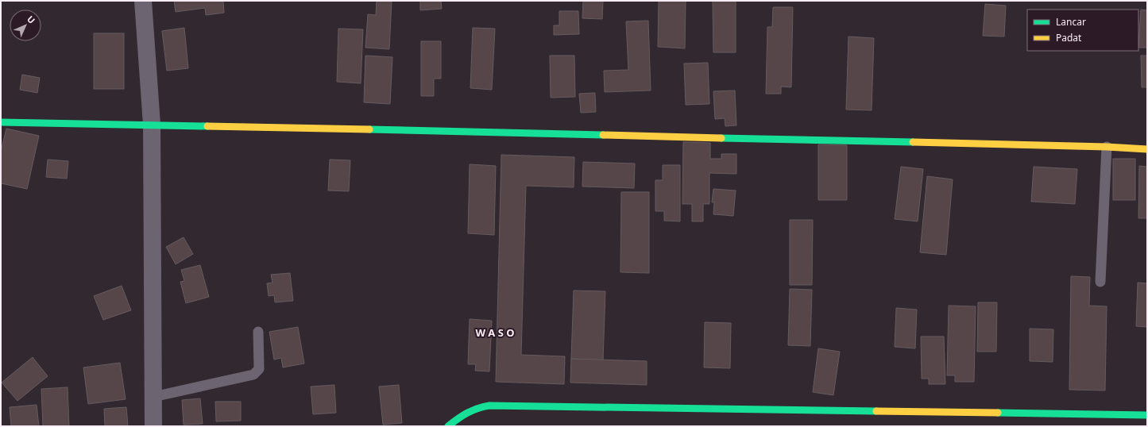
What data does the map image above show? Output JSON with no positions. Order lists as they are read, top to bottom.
{
  "districts": ["W A S O"],
  "legend": ["Lancar", "Padat"],
  "north": "top right"
}
